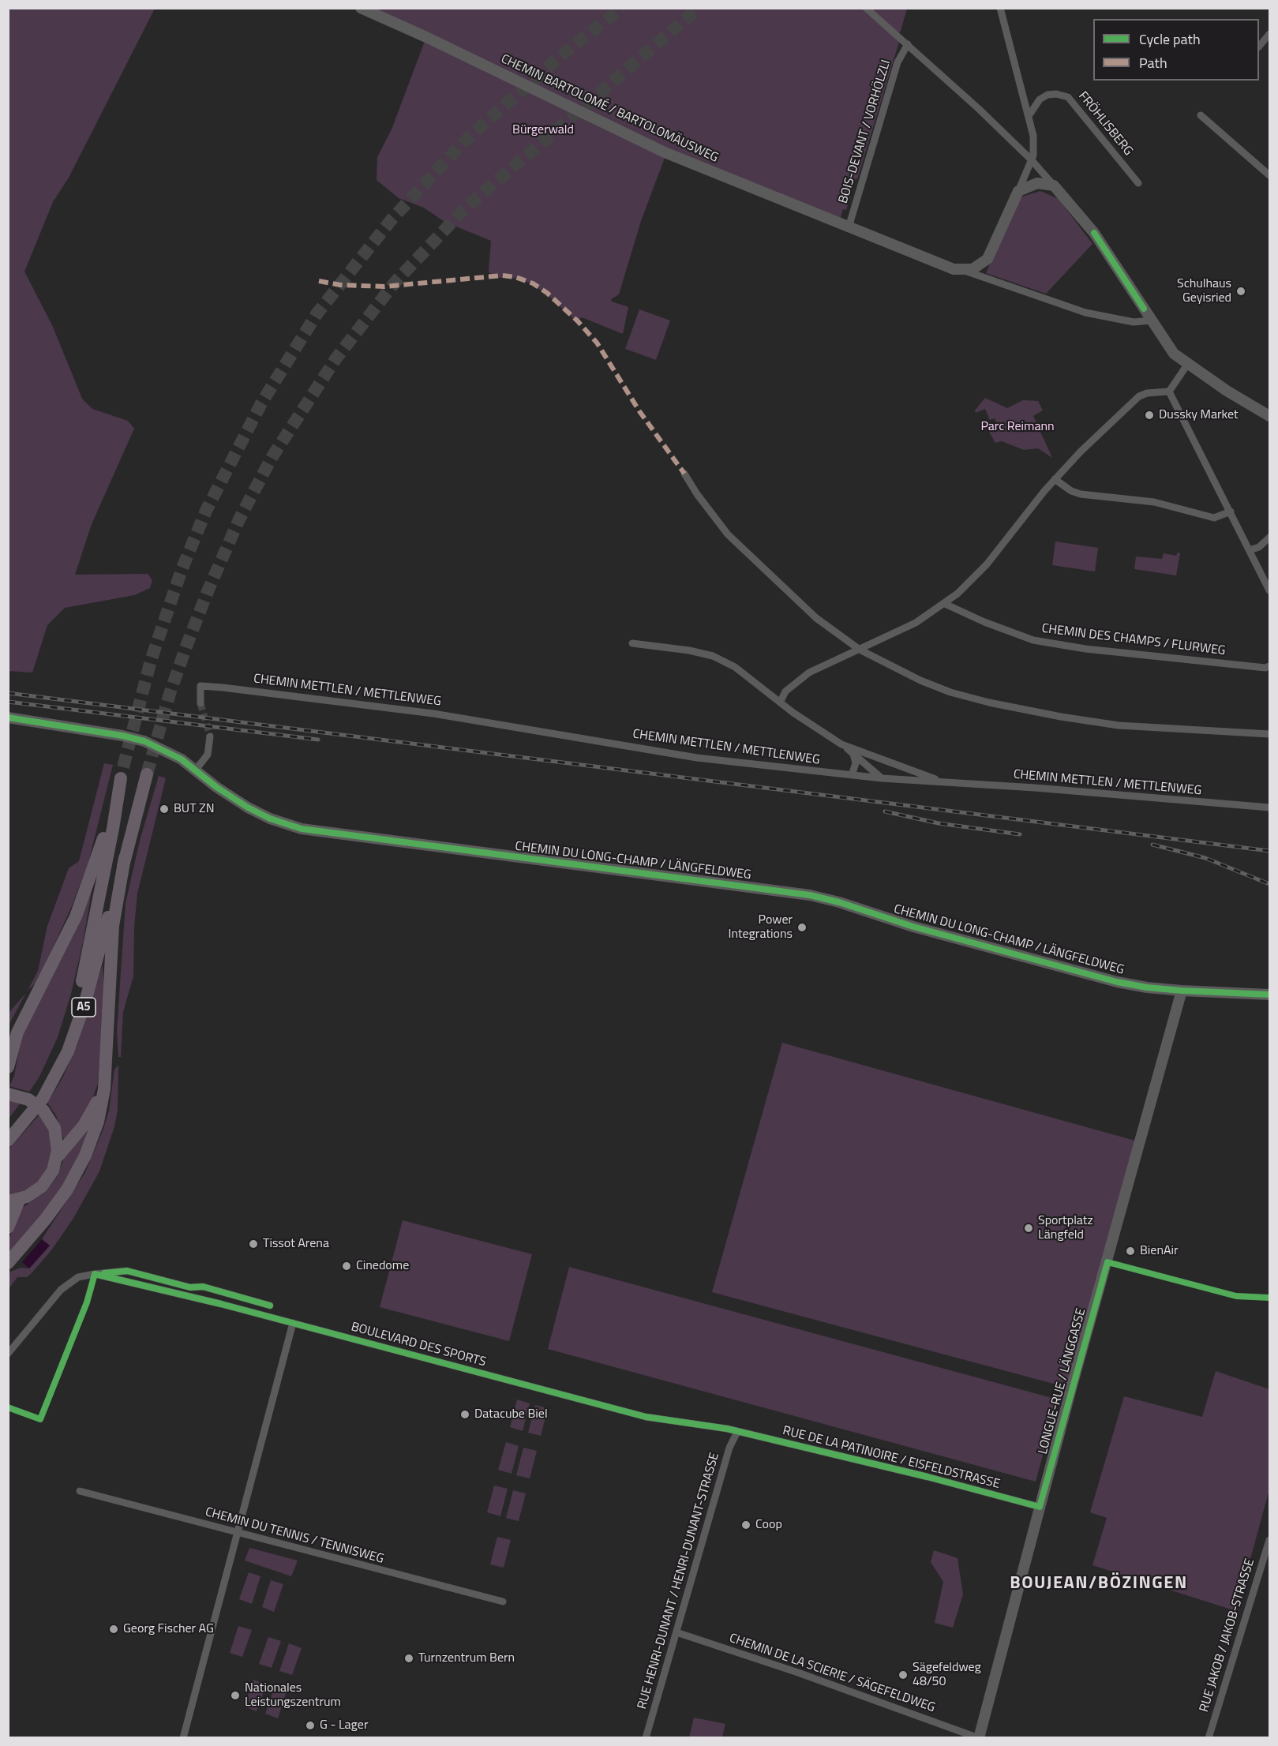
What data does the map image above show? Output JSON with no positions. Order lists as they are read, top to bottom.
{
  "streets": {
    "highway": ["A5"],
    "street": [
      "CHEMIN BARTOLOMÉ / BARTOLOMÄUSWEG",
      "FRÖHLISBERG",
      "BOIS-DEVANT / VORHÖLZLI",
      "CHEMIN DES CHAMPS / FLURWEG",
      "CHEMIN METTLEN / METTLENWEG",
      "CHEMIN DU LONG-CHAMP / LÄNGFELDWEG",
      "BOULEVARD DES SPORTS",
      "LONGUE-RUE / LÄNGGASSE",
      "RUE DE LA PATINOIRE / EISFELDSTRASSE",
      "CHEMIN DU TENNIS / TENNISWEG",
      "RUE HENRI-DUNANT / HENRI-DUNANT-STRASSE",
      "RUE JAKOB / JAKOB-STRASSE",
      "CHEMIN DE LA SCIERIE / SÄGEFELDWEG"
    ]
  },
  "crossings": [
    ["CHEMIN BARTOLOMÉ / BARTOLOMÄUSWEG", "BOIS-DEVANT / VORHÖLZLI"],
    ["CHEMIN DU LONG-CHAMP / LÄNGFELDWEG", "LONGUE-RUE / LÄNGGASSE"],
    ["BOULEVARD DES SPORTS", "RUE DE LA PATINOIRE / EISFELDSTRASSE"],
    ["BOULEVARD DES SPORTS", "RUE HENRI-DUNANT / HENRI-DUNANT-STRASSE"],
    ["LONGUE-RUE / LÄNGGASSE", "RUE DE LA PATINOIRE / EISFELDSTRASSE"],
    ["LONGUE-RUE / LÄNGGASSE", "CHEMIN DE LA SCIERIE / SÄGEFELDWEG"],
    ["RUE DE LA PATINOIRE / EISFELDSTRASSE", "RUE HENRI-DUNANT / HENRI-DUNANT-STRASSE"],
    ["RUE HENRI-DUNANT / HENRI-DUNANT-STRASSE", "CHEMIN DE LA SCIERIE / SÄGEFELDWEG"]
  ],
  "districts": ["BOUJEAN/BÖZINGEN"],
  "parks": ["Bürgerwald", "Parc Reimann"],
  "places": [
    "Schulhaus Geyisried",
    "Dussky Market",
    "BUT ZN",
    "Power Integrations",
    "Sportplatz Längfeld",
    "Tissot Arena",
    "BienAir",
    "Cinedome",
    "Datacube Biel",
    "Coop",
    "Georg Fischer AG",
    "Turnzentrum Bern",
    "Sägefeldweg 48/50",
    "Nationales Leistungszentrum",
    "G - Lager"
  ],
  "legend": ["Cycle path", "Path"]
}
